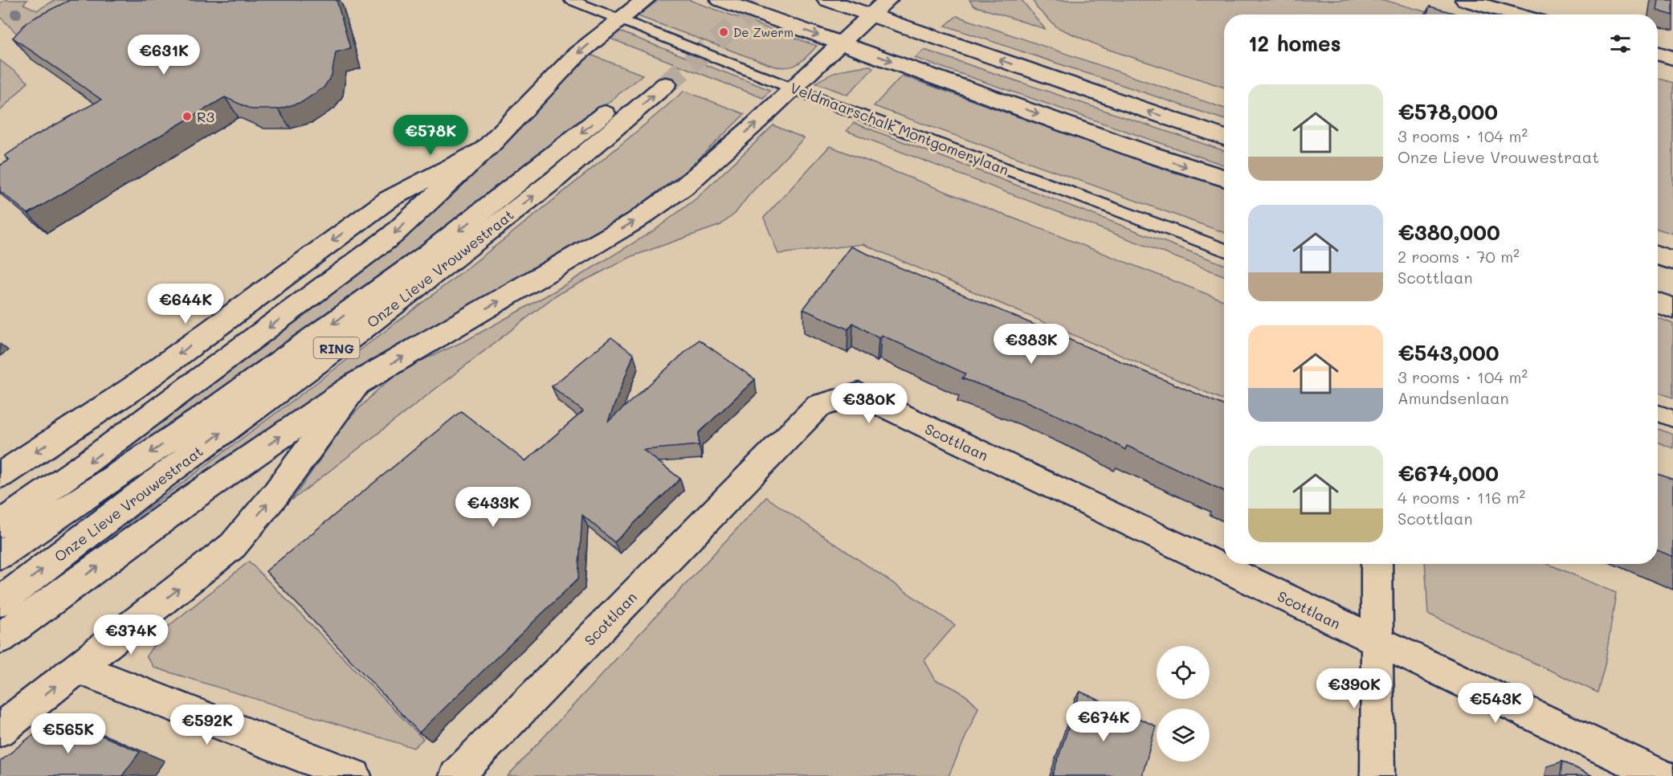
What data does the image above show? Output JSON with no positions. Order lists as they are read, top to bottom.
{
  "streets": {
    "main road": ["Onze Lieve Vrouwestraat", "RING", "Scottlaan"],
    "lane": ["Veldmaarschalk Montgomerylaan"]
  },
  "places": ["De Zwerm", "R3"],
  "page": {
    "heading": "12 homes",
    "price": [
      "€631K",
      "€578K",
      "€644K",
      "€383K",
      "€380K",
      "€433K",
      "€374K",
      "€390K",
      "€543K",
      "€674K",
      "€592K",
      "€565K"
    ],
    "list": [
      {
        "name": "€578,000",
        "note": "3 rooms · 104 m² · Onze Lieve Vrouwestraat"
      },
      {
        "name": "€380,000",
        "note": "2 rooms · 70 m² · Scottlaan"
      },
      {
        "name": "€543,000",
        "note": "3 rooms · 104 m² · Amundsenlaan"
      },
      {
        "name": "€674,000",
        "note": "4 rooms · 116 m² · Scottlaan"
      }
    ]
  }
}
